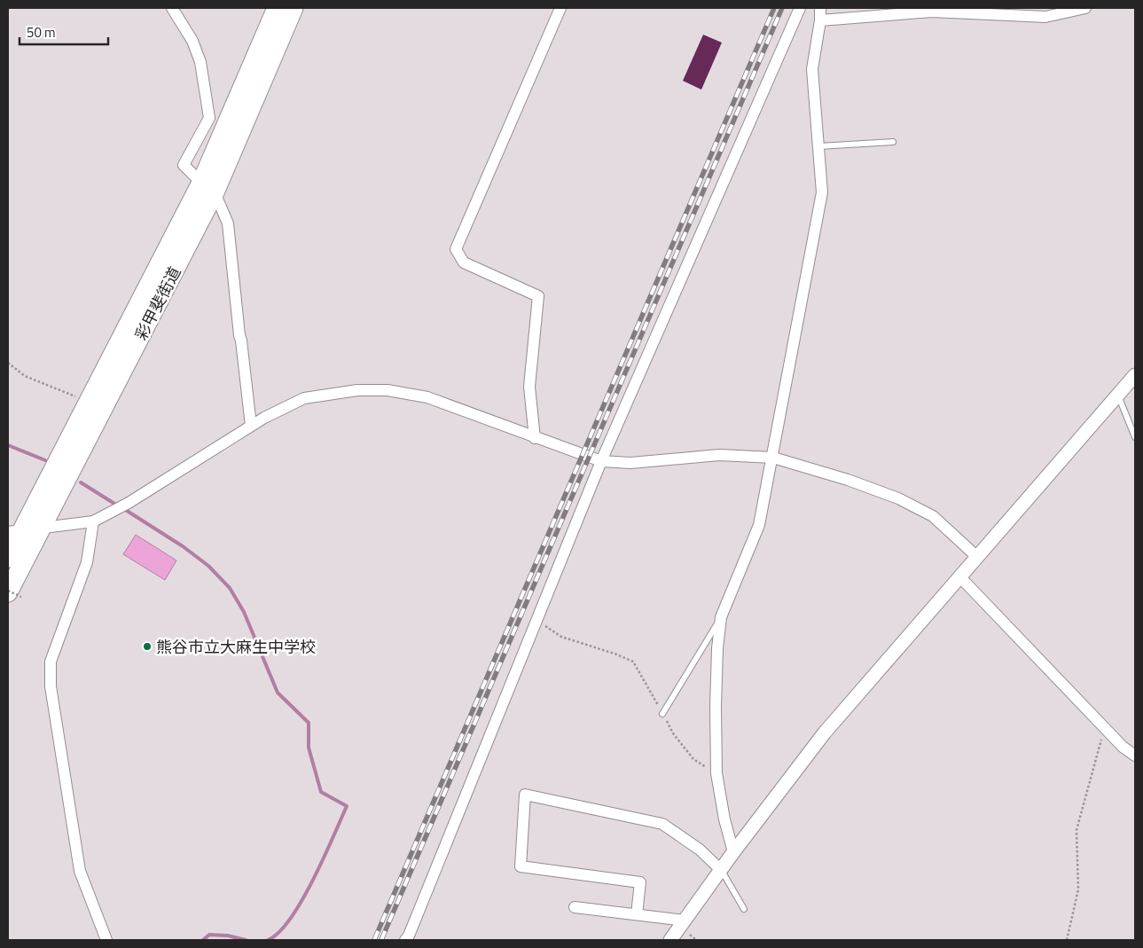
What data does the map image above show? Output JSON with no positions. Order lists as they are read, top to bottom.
{
  "streets": {
    "highway": ["彩甲斐街道"]
  },
  "places": ["熊谷市立大麻生中学校"],
  "scale_bar": "50 m"
}
